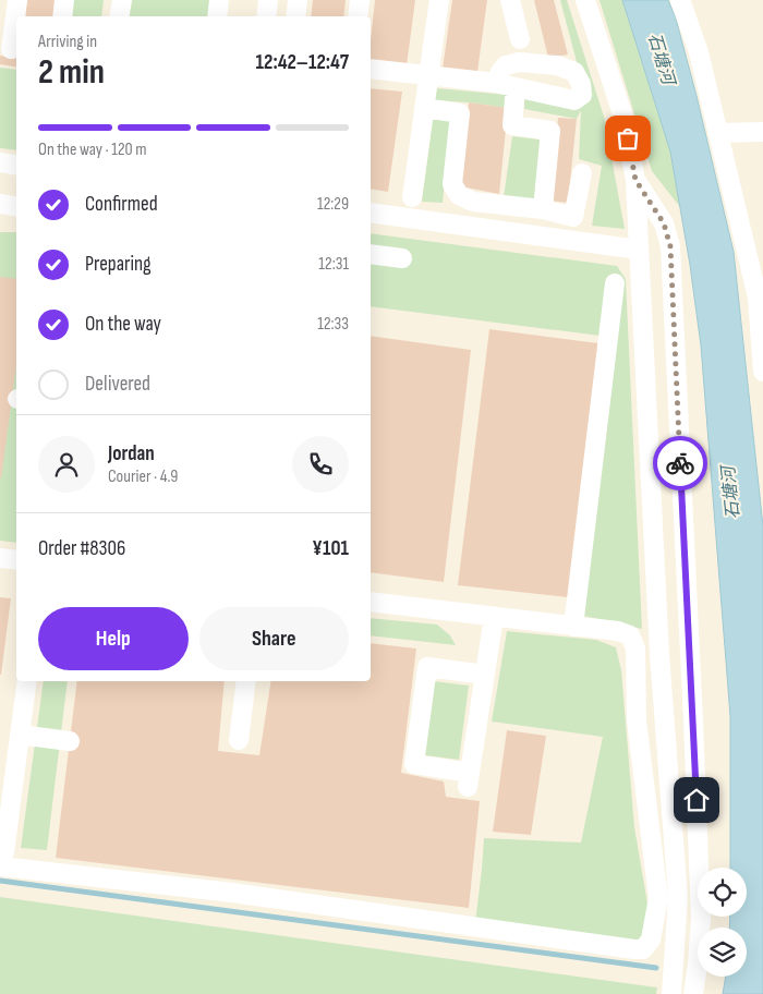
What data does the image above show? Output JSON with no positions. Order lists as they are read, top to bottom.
{
  "water": ["石塘河"],
  "page": {
    "heading": ["2 min", "Arriving in", "12:42–12:47"],
    "panel": [
      "Jordan",
      "Courier · 4.9",
      "Order #8306",
      "¥101"
    ],
    "bar": "On the way · 120 m",
    "list": [
      ["Confirmed", "12:29"],
      ["Preparing", "12:31"],
      ["On the way", "12:33"],
      "Delivered"
    ],
    "buttons": ["Help", "Share"]
  }
}
